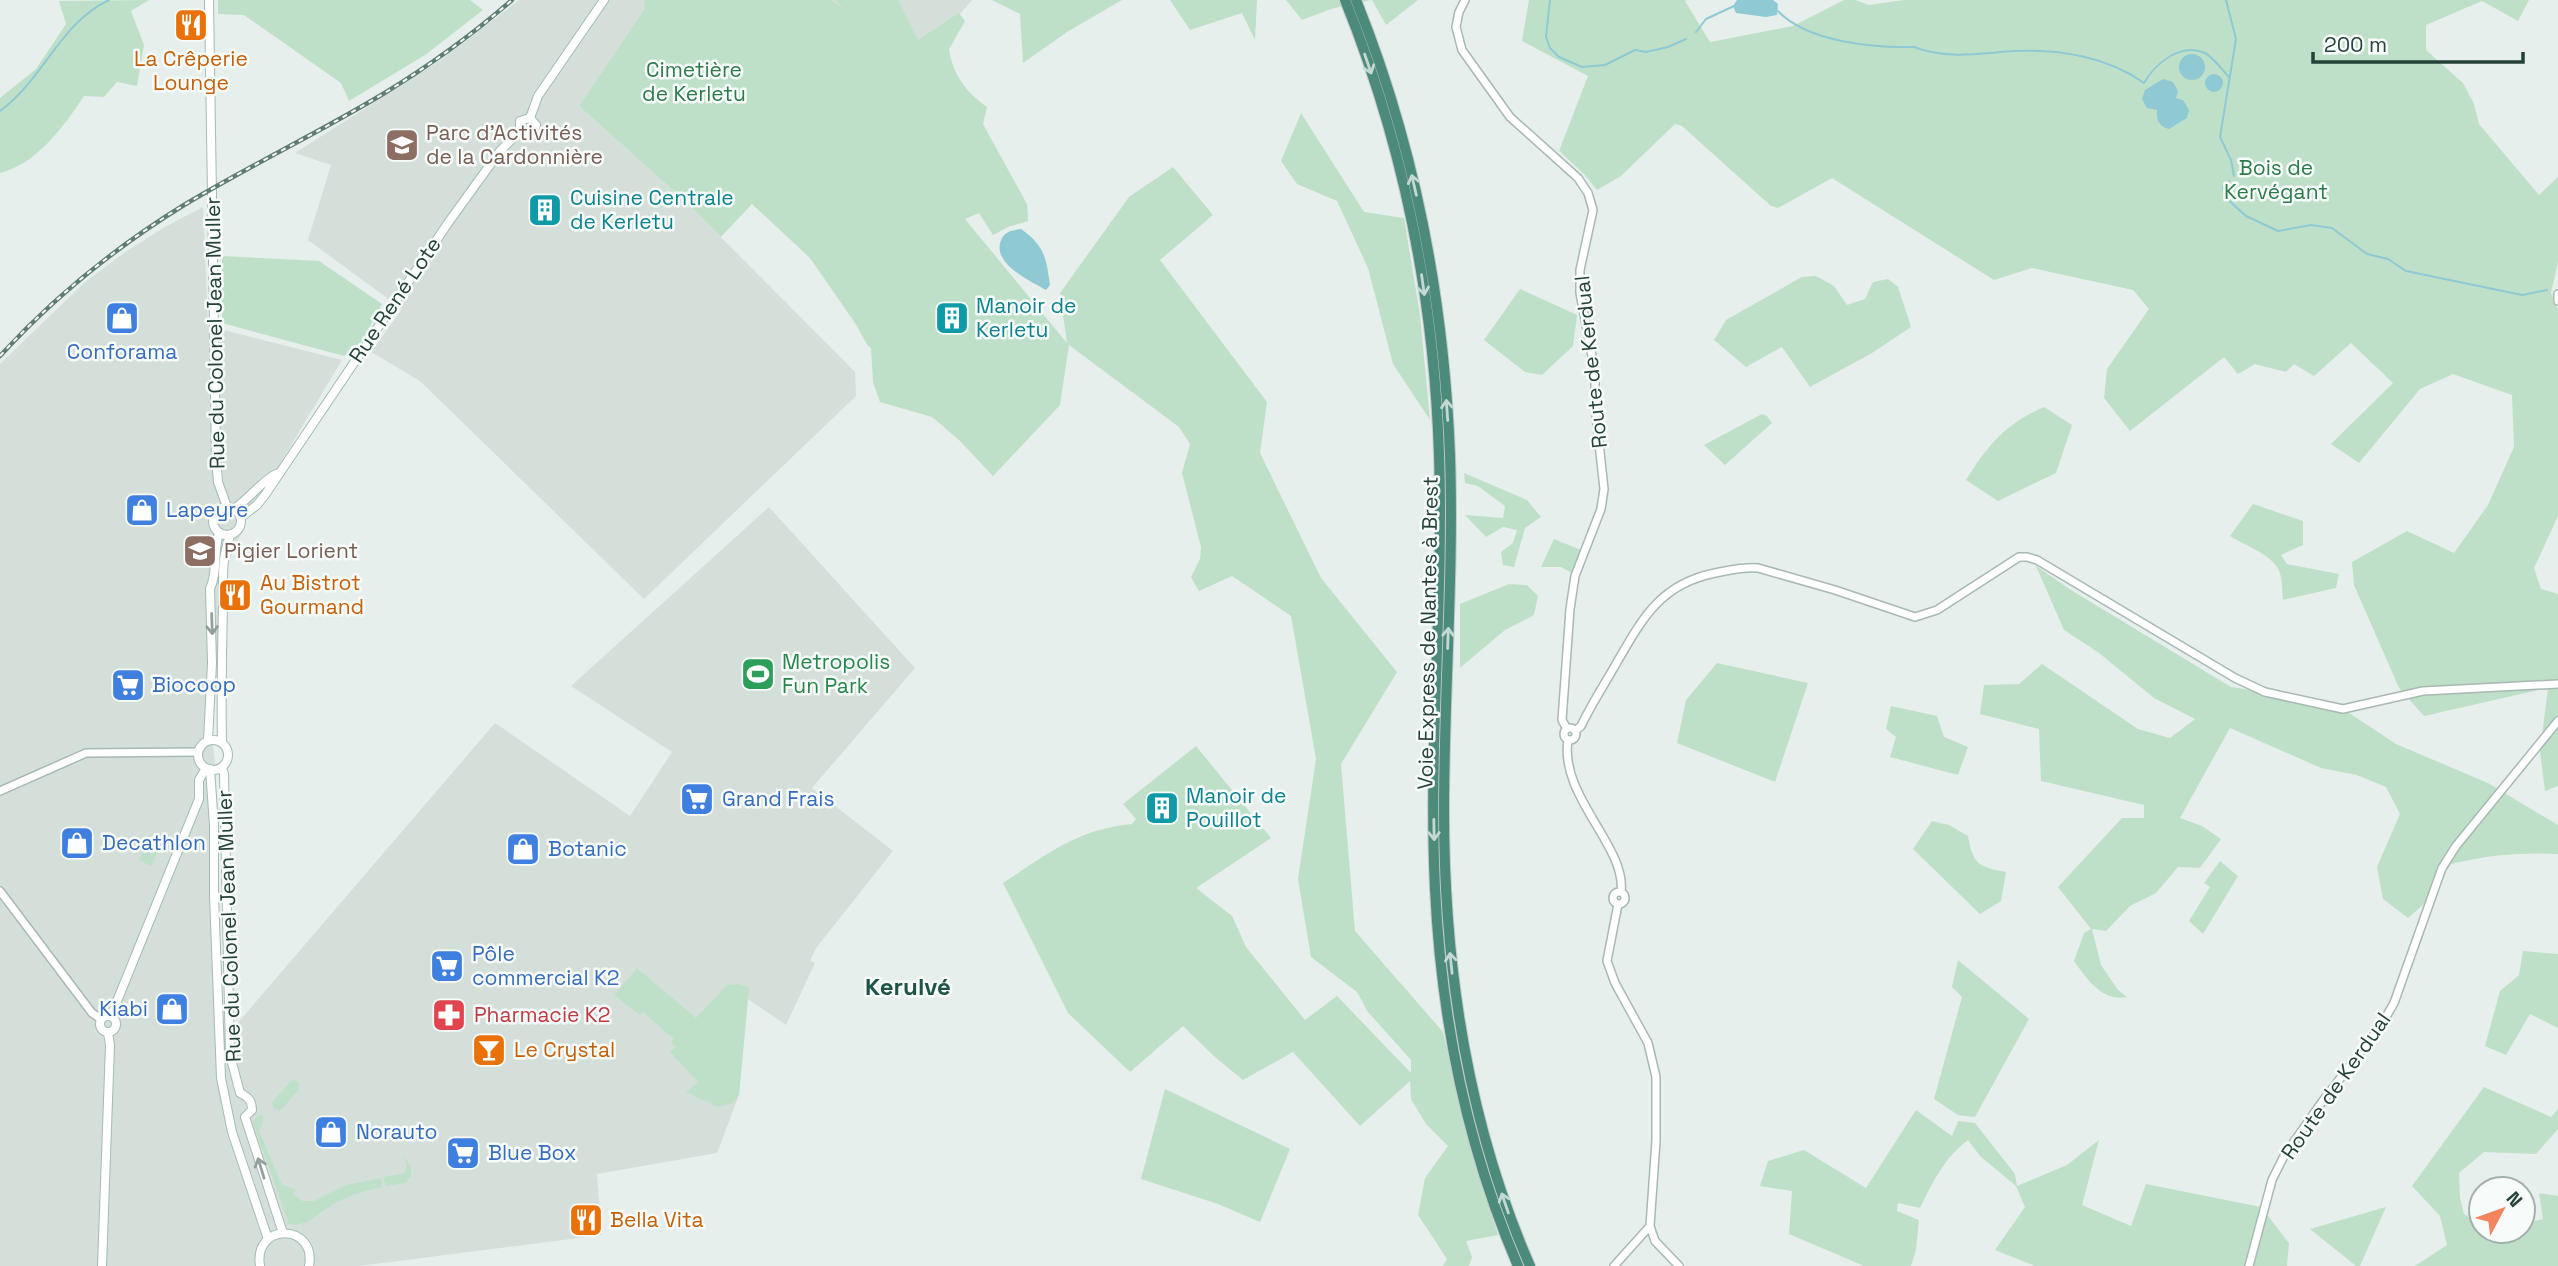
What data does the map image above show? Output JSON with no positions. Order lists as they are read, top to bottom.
{
  "streets": {
    "highway": ["Voie Express de Nantes à Brest"],
    "main road": ["Rue René Lote", "Rue du Colonel Jean Muller"],
    "street": ["Route de Kerdual"]
  },
  "crossings": [
    ["Rue René Lote", "Rue du Colonel Jean Muller"]
  ],
  "districts": ["Kerulvé"],
  "parks": ["Cimetière de Kerletu", "Bois de Kervégant"],
  "places": {
    "restaurant": ["La Crêperie Lounge", "Au Bistrot Gourmand", "Bella Vita"],
    "school or university": ["Parc d'Activités de la Cardonnière", "Pigier Lorient"],
    "building": ["Cuisine Centrale de Kerletu", "Manoir de Kerletu", "Manoir de Pouillot"],
    "shop": [
      "Conforama",
      "Lapeyre",
      "Decathlon",
      "Botanic",
      "Kiabi",
      "Norauto"
    ],
    "sports": ["Metropolis Fun Park"],
    "supermarket": [
      "Biocoop",
      "Grand Frais",
      "Pôle commercial K2",
      "Blue Box"
    ],
    "pharmacy": ["Pharmacie K2"],
    "bar": ["Le Crystal"]
  },
  "scale_bar": "200 m",
  "north": "top right"
}
